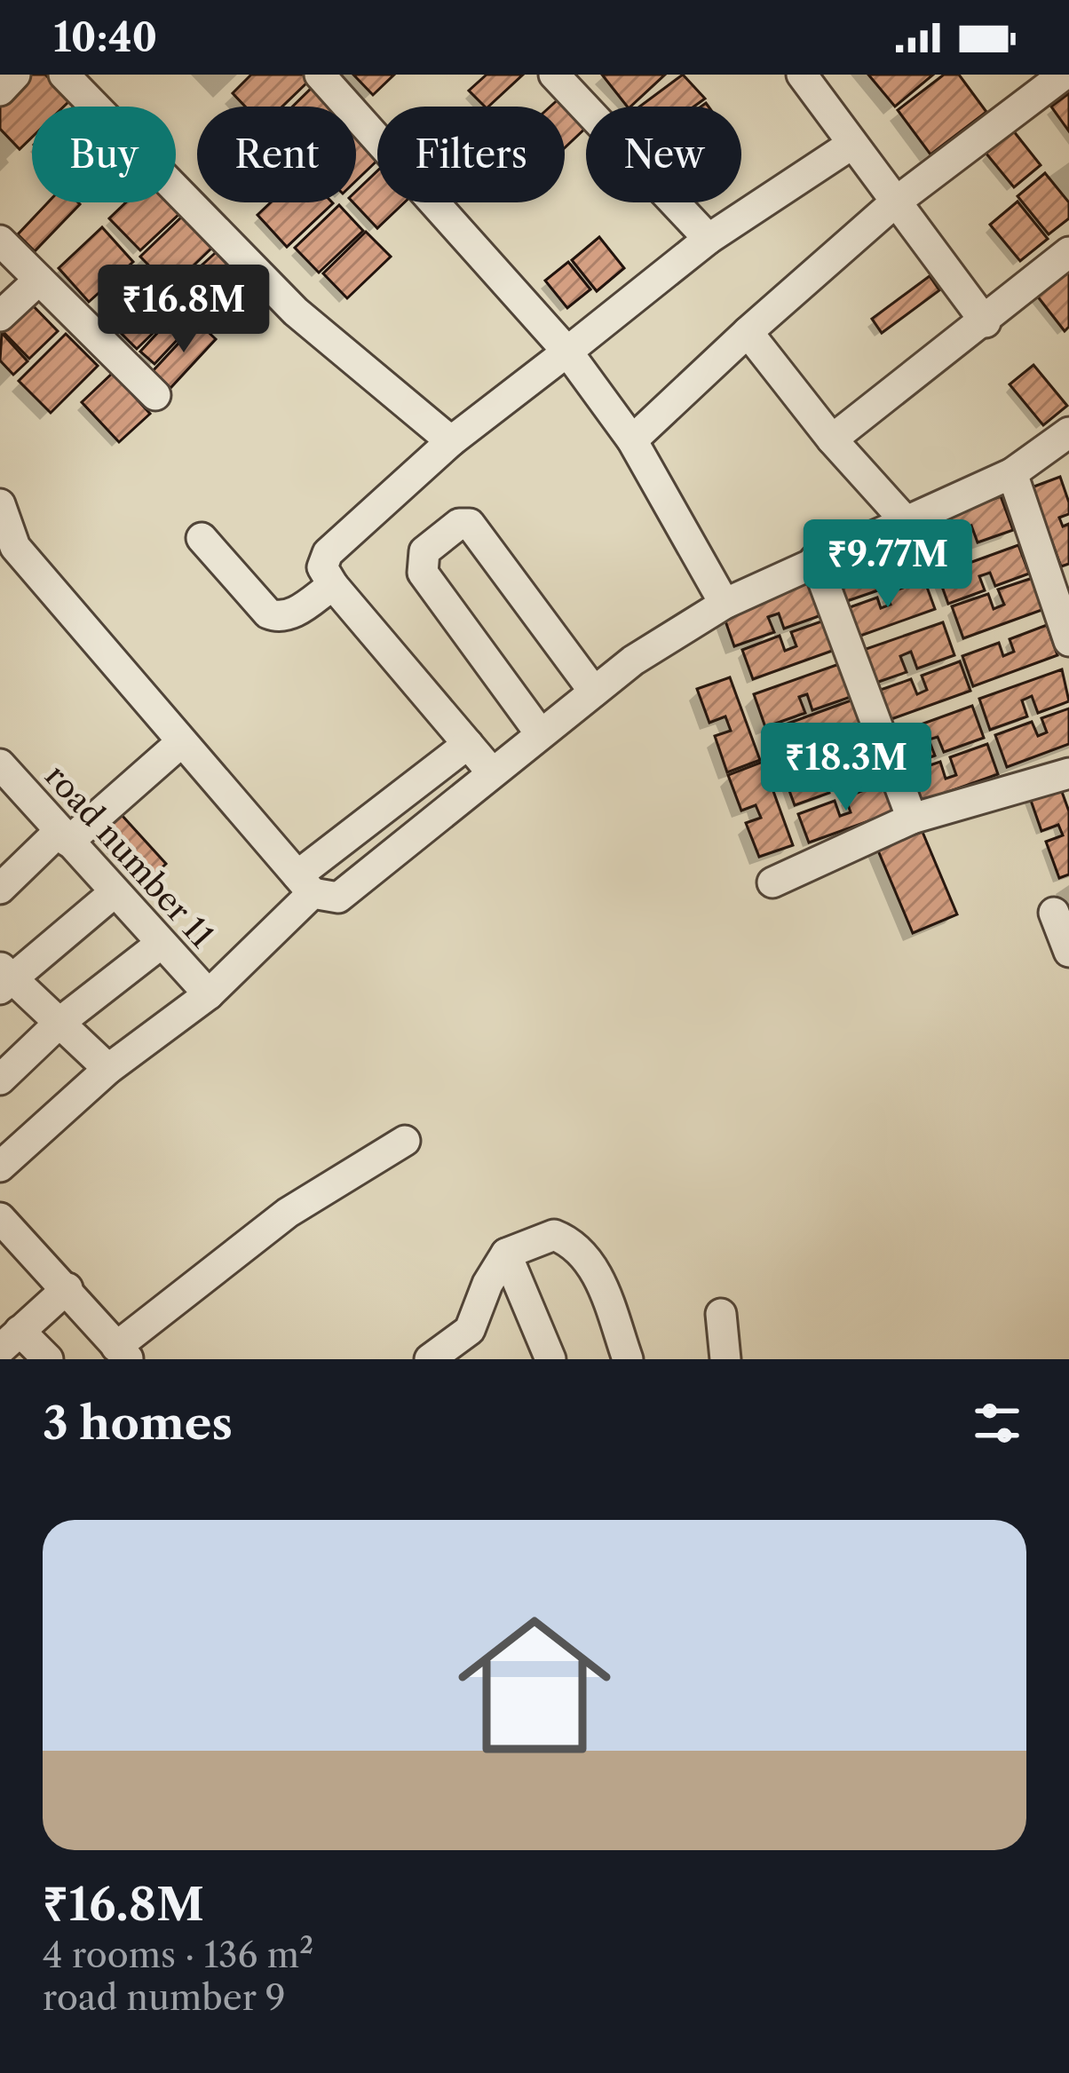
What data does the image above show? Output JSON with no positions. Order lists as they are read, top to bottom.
{
  "streets": {
    "street": ["road number 11"]
  },
  "page": {
    "status": "10:40",
    "chip": [
      "Buy",
      "Rent",
      "Filters",
      "New"
    ],
    "price": ["₹16.8M", "₹9.77M", "₹18.3M"],
    "heading": "3 homes",
    "list": [
      {
        "name": "₹16.8M",
        "note": "4 rooms · 136 m² · road number 9"
      }
    ]
  }
}
